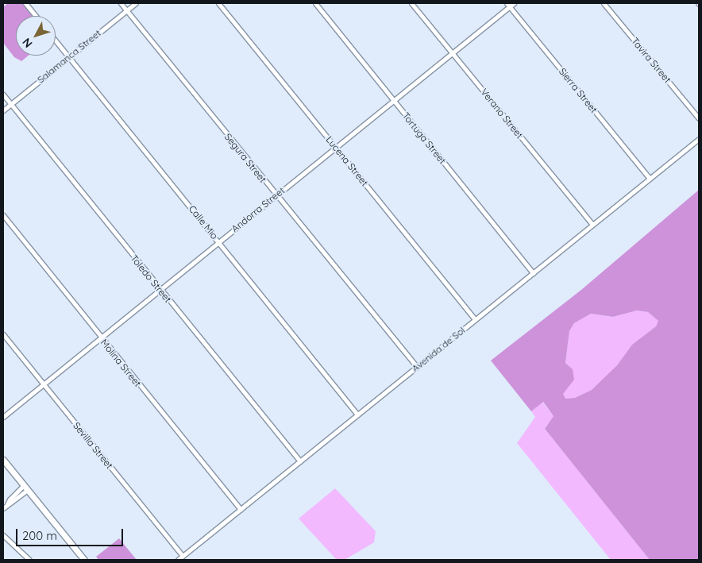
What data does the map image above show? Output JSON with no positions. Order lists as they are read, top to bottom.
{
  "streets": {
    "street": [
      "Salamanca Street",
      "Tavira Street",
      "Sierra Street",
      "Verano Street",
      "Tortuga Street",
      "Segura Street",
      "Lucena Street",
      "Andorra Street",
      "Calle Mio",
      "Toledo Street",
      "Avenida de Sol",
      "Molina Street",
      "Sevilla Street"
    ]
  },
  "crossings": [
    ["Salamanca Street", "Segura Street"],
    ["Salamanca Street", "Calle Mio"],
    ["Salamanca Street", "Toledo Street"],
    ["Sierra Street", "Andorra Street"],
    ["Sierra Street", "Avenida de Sol"],
    ["Verano Street", "Andorra Street"],
    ["Verano Street", "Avenida de Sol"],
    ["Tortuga Street", "Andorra Street"],
    ["Tortuga Street", "Avenida de Sol"],
    ["Segura Street", "Andorra Street"],
    ["Segura Street", "Avenida de Sol"],
    ["Lucena Street", "Andorra Street"],
    ["Lucena Street", "Avenida de Sol"],
    ["Andorra Street", "Calle Mio"],
    ["Andorra Street", "Toledo Street"],
    ["Andorra Street", "Molina Street"],
    ["Andorra Street", "Sevilla Street"],
    ["Calle Mio", "Avenida de Sol"],
    ["Toledo Street", "Avenida de Sol"],
    ["Avenida de Sol", "Molina Street"],
    ["Avenida de Sol", "Sevilla Street"]
  ],
  "scale_bar": "200 m",
  "north": "bottom left"
}
